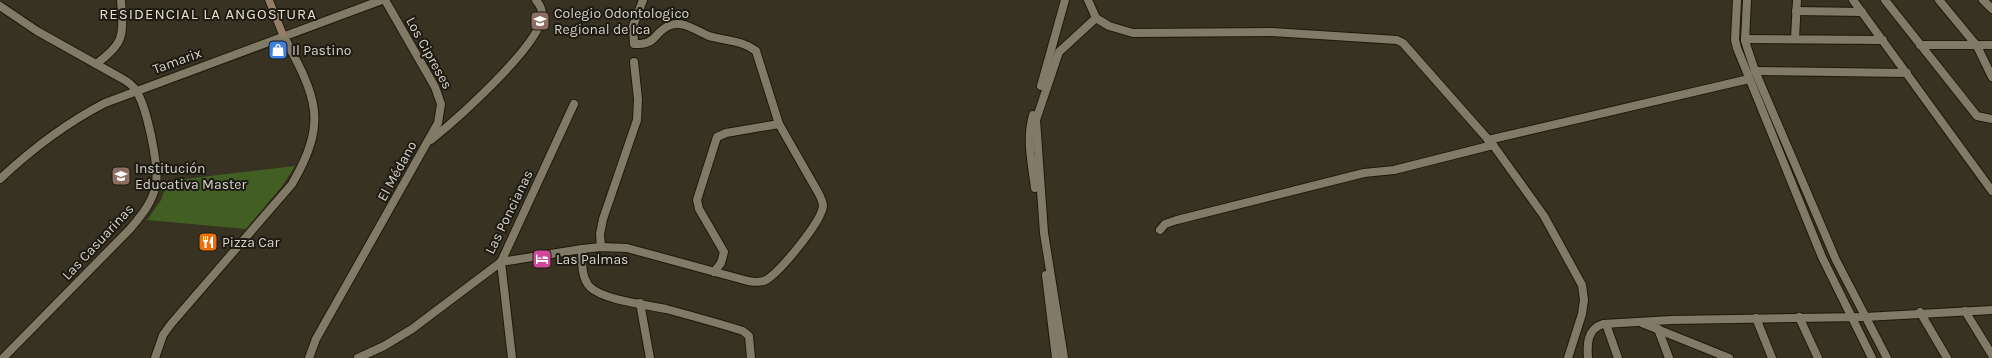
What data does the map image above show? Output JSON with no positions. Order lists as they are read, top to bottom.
{
  "streets": {
    "street": [
      "Los Cipreses",
      "Tamarix",
      "El Médano",
      "Las Poncianas",
      "Las Casuarinas"
    ]
  },
  "crossings": [
    ["Los Cipreses", "Tamarix"],
    ["Los Cipreses", "El Médano"],
    ["Tamarix", "Las Casuarinas"]
  ],
  "districts": ["RESIDENCIAL LA ANGOSTURA"],
  "places": {
    "school or university": ["Colegio Odontologico Regional de Ica", "Institución Educativa Master"],
    "shop": ["Il Pastino"],
    "restaurant": ["Pizza Car"],
    "hotel": ["Las Palmas"]
  }
}
